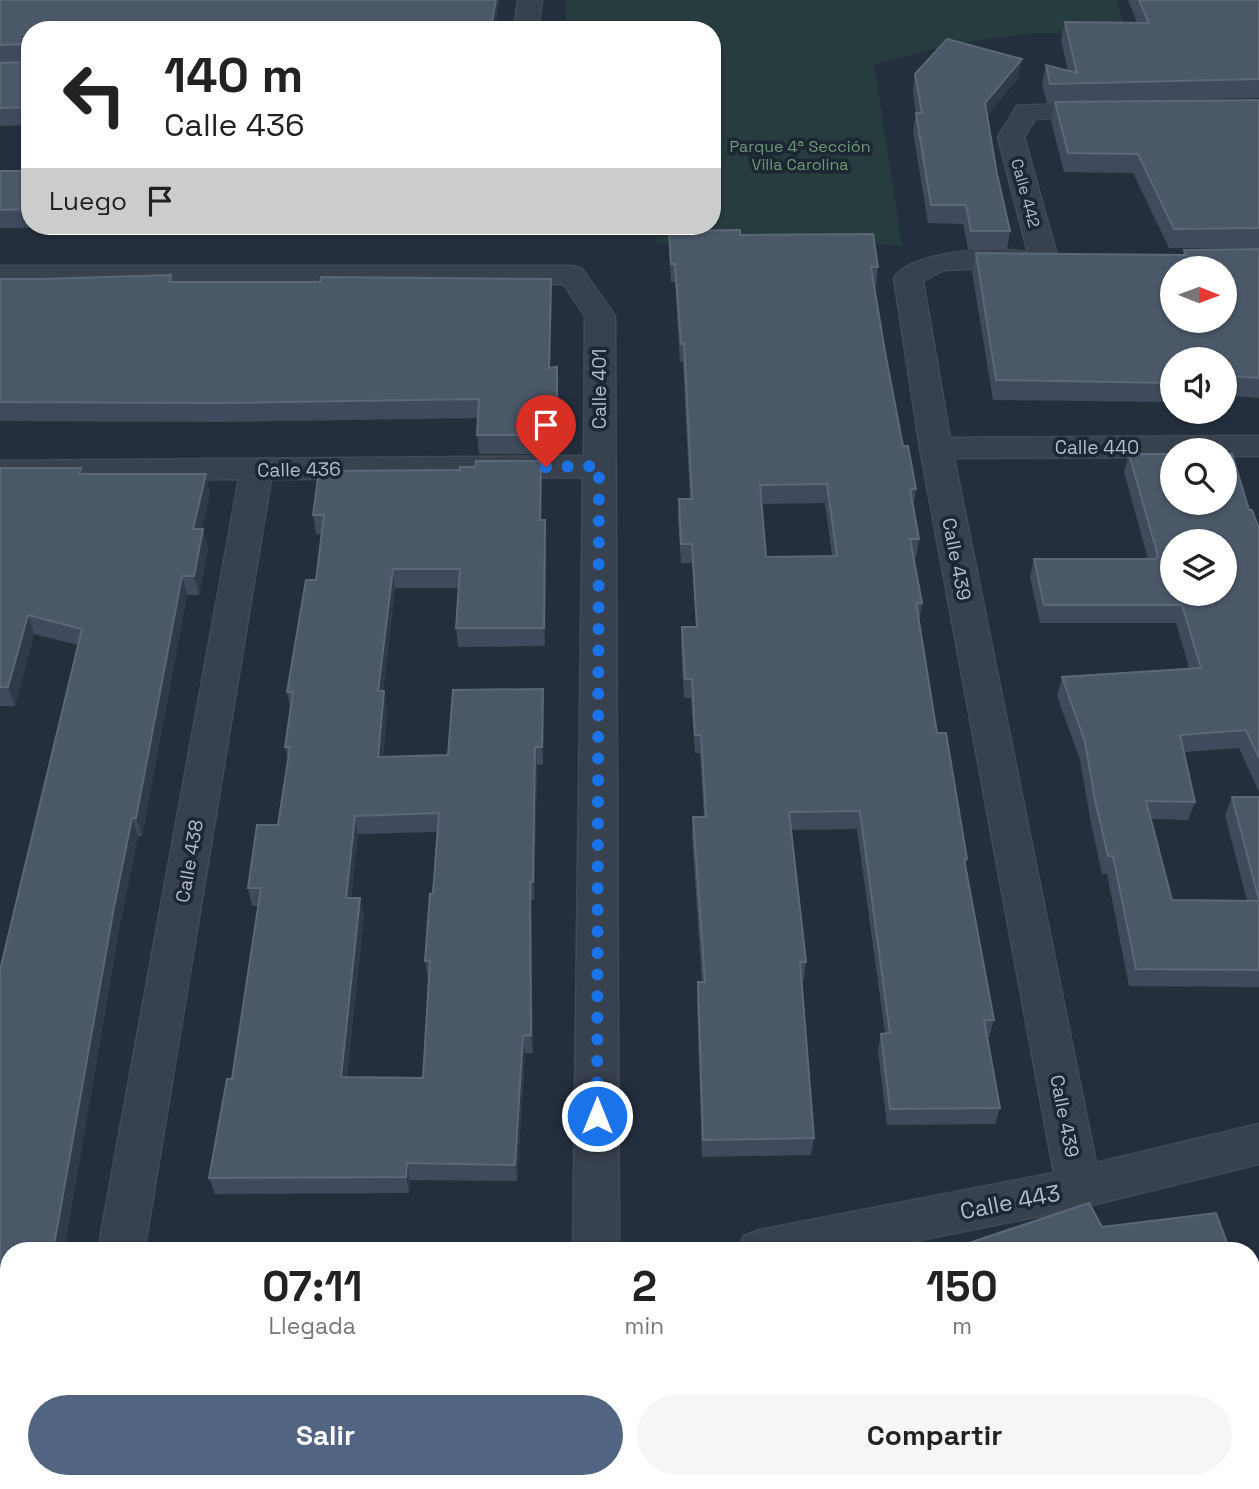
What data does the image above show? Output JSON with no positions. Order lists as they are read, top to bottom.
{
  "streets": {
    "street": [
      "Calle 442",
      "Calle 401",
      "Calle 440",
      "Calle 436",
      "Calle 439",
      "Calle 438",
      "Calle 443"
    ]
  },
  "crossings": [
    ["Calle 442", "Calle 439"],
    ["Calle 401", "Calle 436"],
    ["Calle 440", "Calle 439"],
    ["Calle 436", "Calle 438"],
    ["Calle 439", "Calle 443"]
  ],
  "parks": ["Parque 4ª Sección Villa Carolina"],
  "north": "right",
  "page": {
    "turn": ["140 m", "Calle 436"],
    "then": "Luego",
    "eta": [
      "07:11",
      "Llegada",
      "2",
      "min",
      "150",
      "m"
    ],
    "buttons": ["Salir", "Compartir"]
  }
}
